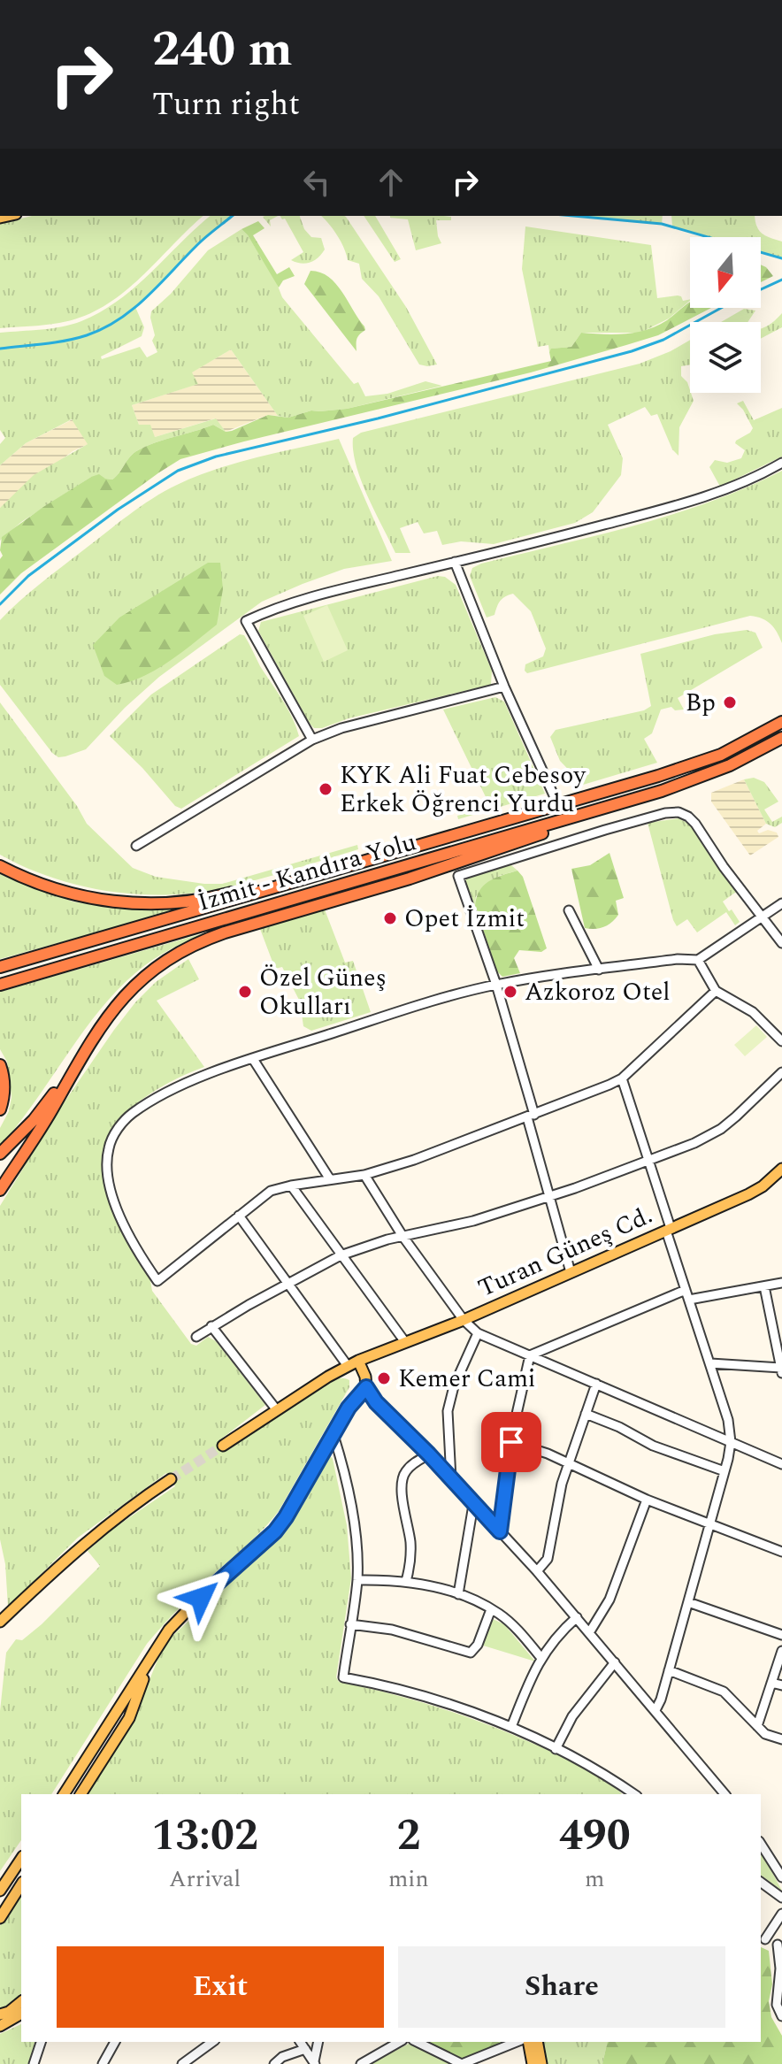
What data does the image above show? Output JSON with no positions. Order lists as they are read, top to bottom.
{
  "streets": {
    "highway": ["İzmit - Kandıra Yolu"],
    "main road": ["Turan Güneş Cd."]
  },
  "places": [
    "Bp",
    "KYK Ali Fuat Cebesoy Erkek Öğrenci Yurdu",
    "Opet İzmit",
    "Özel Güneş Okulları",
    "Azkoroz Otel",
    "Kemer Cami"
  ],
  "north": "bottom",
  "page": {
    "turn": ["240 m", "Turn right"],
    "eta": [
      "13:02",
      "Arrival",
      "2",
      "min",
      "490",
      "m"
    ],
    "buttons": ["Exit", "Share"]
  }
}
